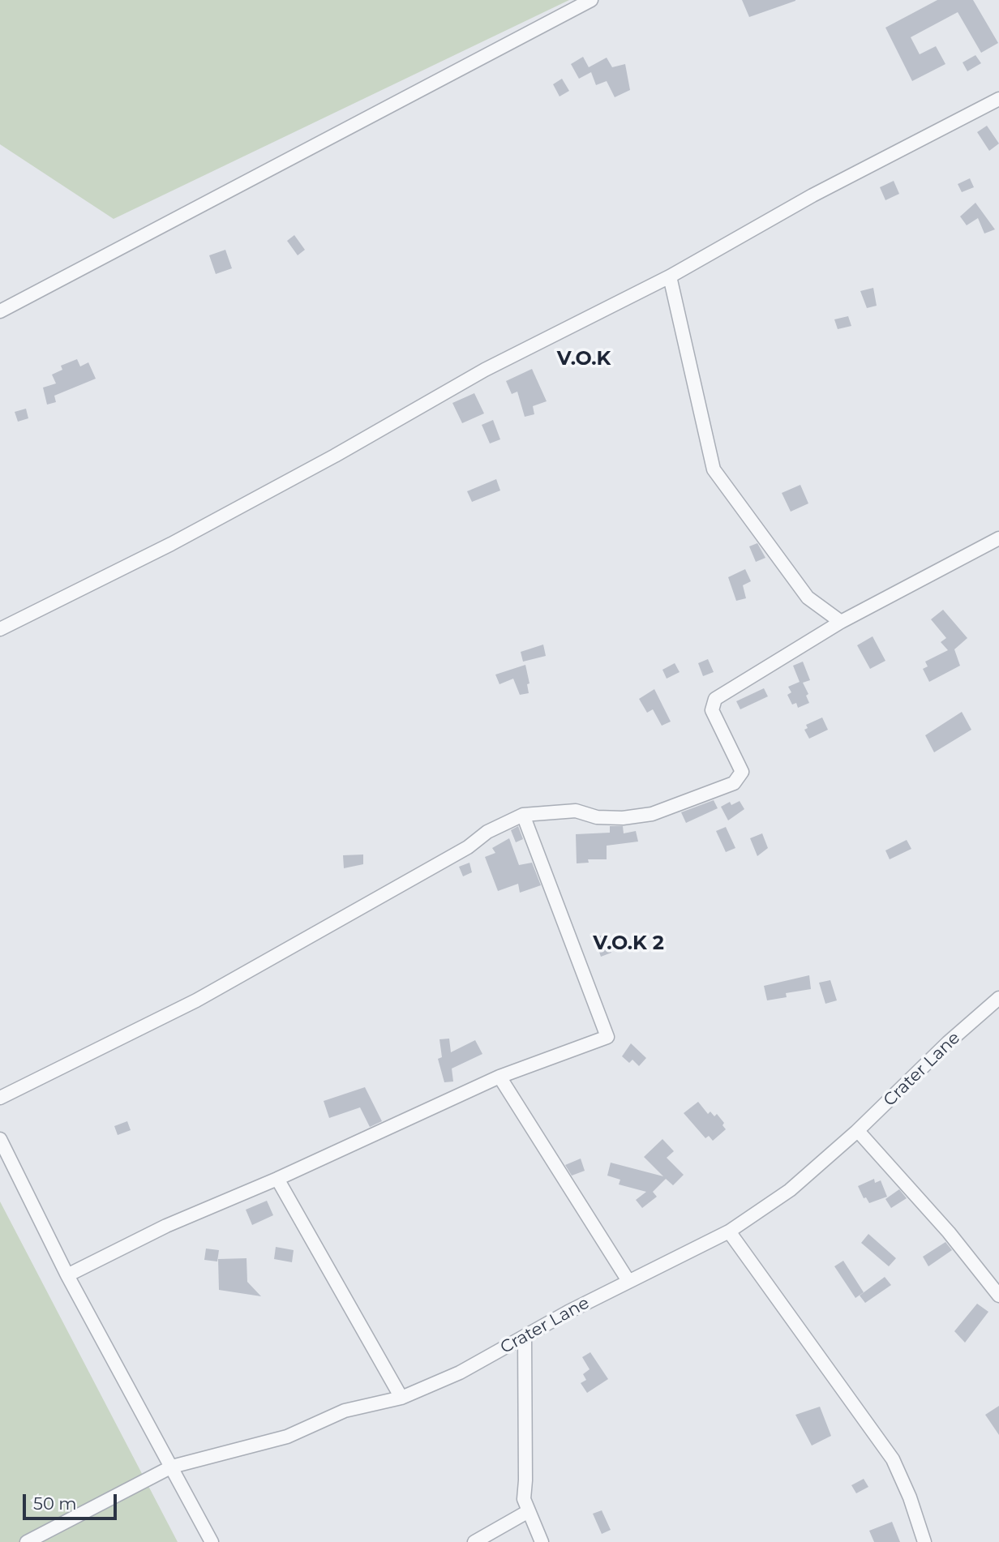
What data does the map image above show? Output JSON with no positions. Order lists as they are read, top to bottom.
{
  "streets": {
    "street": ["Crater Lane"]
  },
  "districts": ["V.O.K", "V.O.K 2"],
  "scale_bar": "50 m"
}
